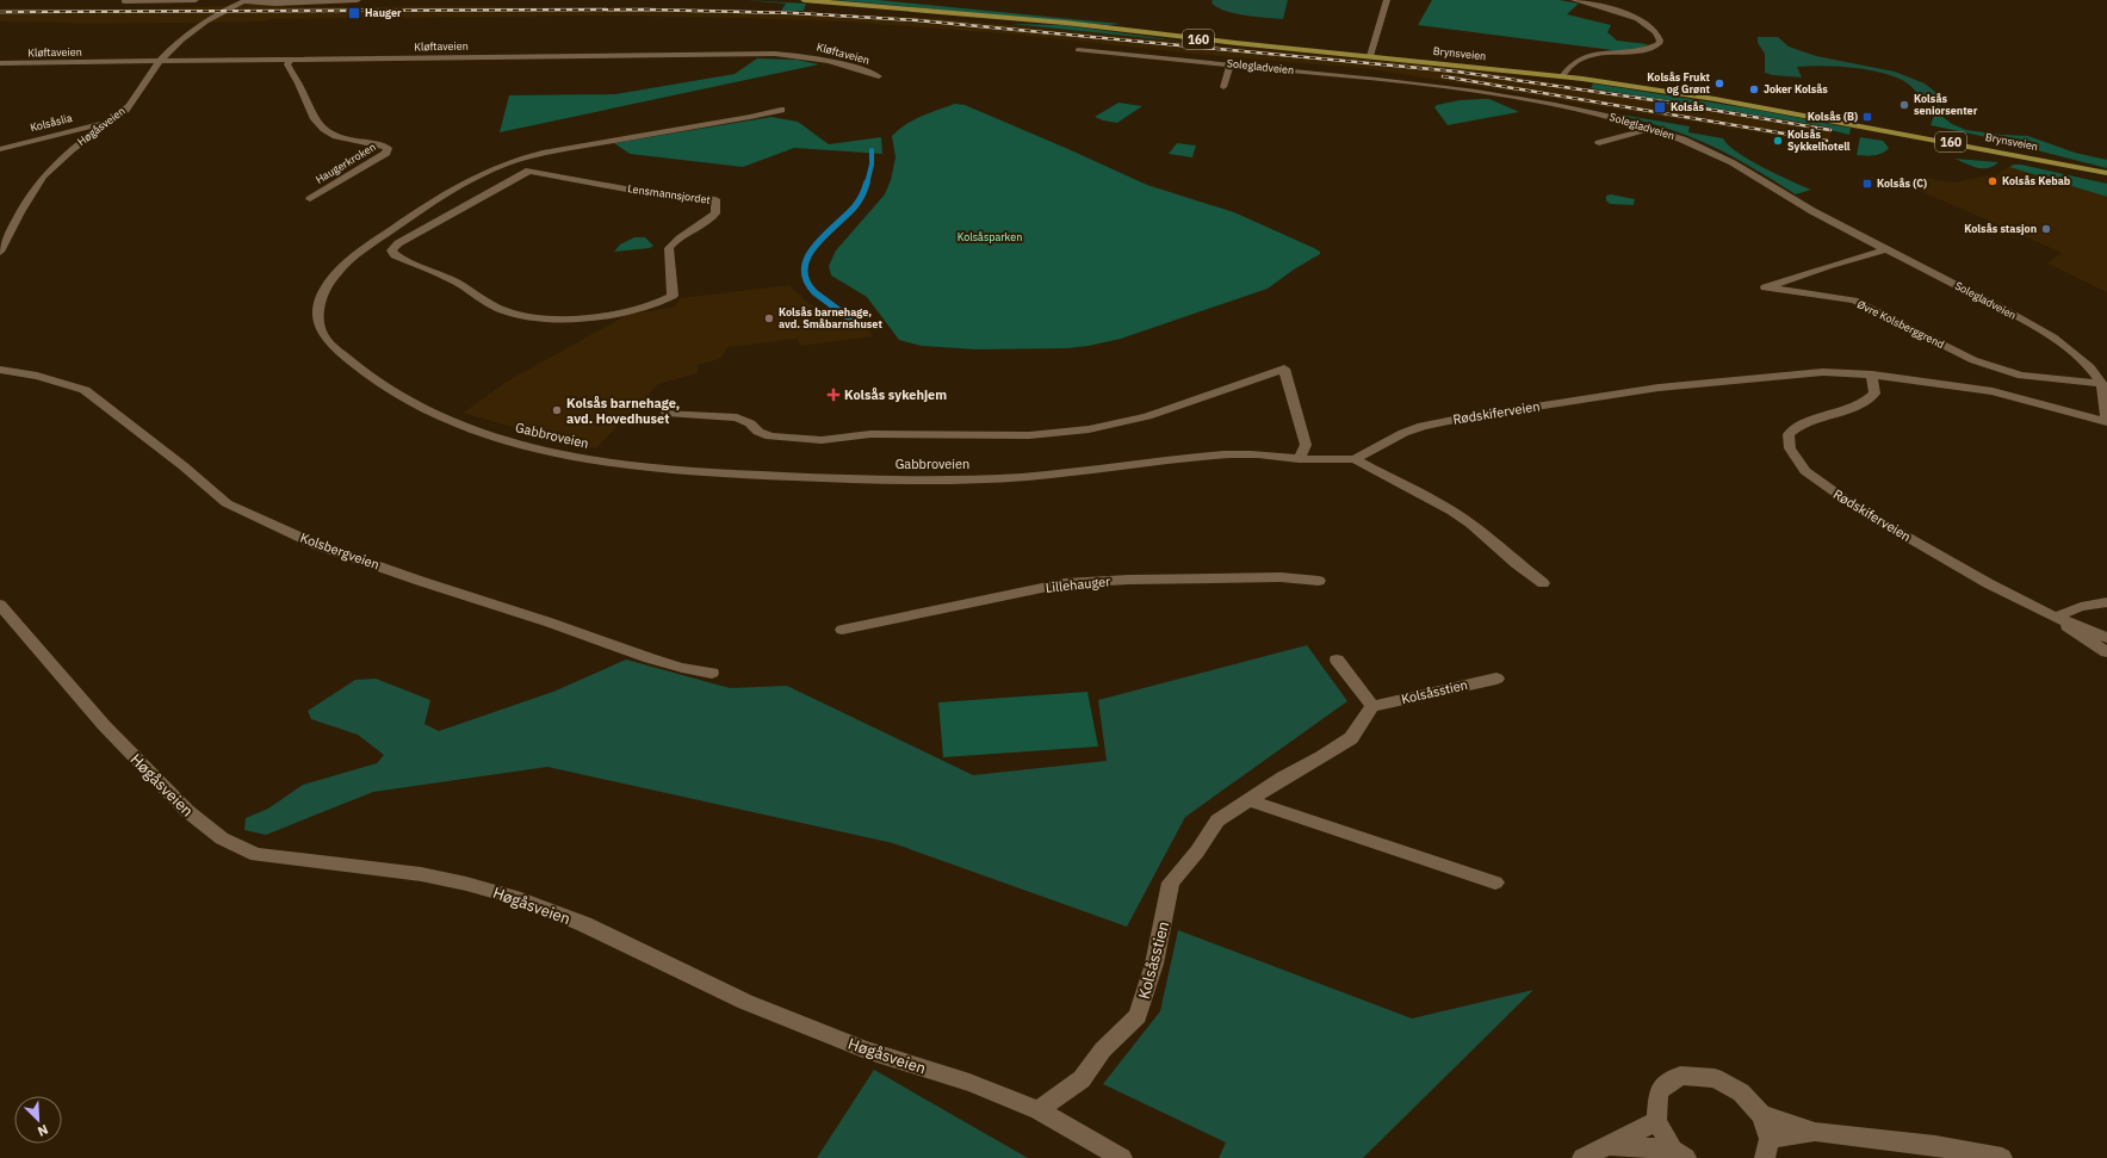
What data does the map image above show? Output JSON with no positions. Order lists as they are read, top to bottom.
{
  "streets": {
    "main road": ["160", "Brynsveien"],
    "street": [
      "Kløftaveien",
      "Solegladveien",
      "Kolsåslia",
      "Høgåsveien",
      "Haugerkroken",
      "Lensmannsjordet",
      "Øvre Kolsberggrend",
      "Rødskiferveien",
      "Gabbroveien",
      "Kolsbergveien",
      "Lillehauger",
      "Kolsåsstien"
    ]
  },
  "crossings": [
    ["Kløftaveien", "Høgåsveien"],
    ["Kløftaveien", "Haugerkroken"],
    ["Solegladveien", "Øvre Kolsberggrend"],
    ["Kolsåslia", "Høgåsveien"],
    ["Høgåsveien", "Kolsåsstien"],
    ["Lensmannsjordet", "Gabbroveien"],
    ["Rødskiferveien", "Gabbroveien"]
  ],
  "parks": ["Kolsåsparken"],
  "places": {
    "transit": [
      "Hauger",
      "Kolsås",
      "Kolsås (B)",
      "Kolsås (C)"
    ],
    "other": [
      "Kolsås Frukt og Grønt",
      "Joker Kolsås",
      "Kolsås seniorsenter",
      "Kolsås Sykkelhotell",
      "Kolsås Kebab",
      "Kolsås stasjon",
      "Kolsås barnehage, avd. Småbarnshuset",
      "Kolsås barnehage, avd. Hovedhuset"
    ],
    "health": ["Kolsås sykehjem"]
  },
  "north": "bottom right"
}
